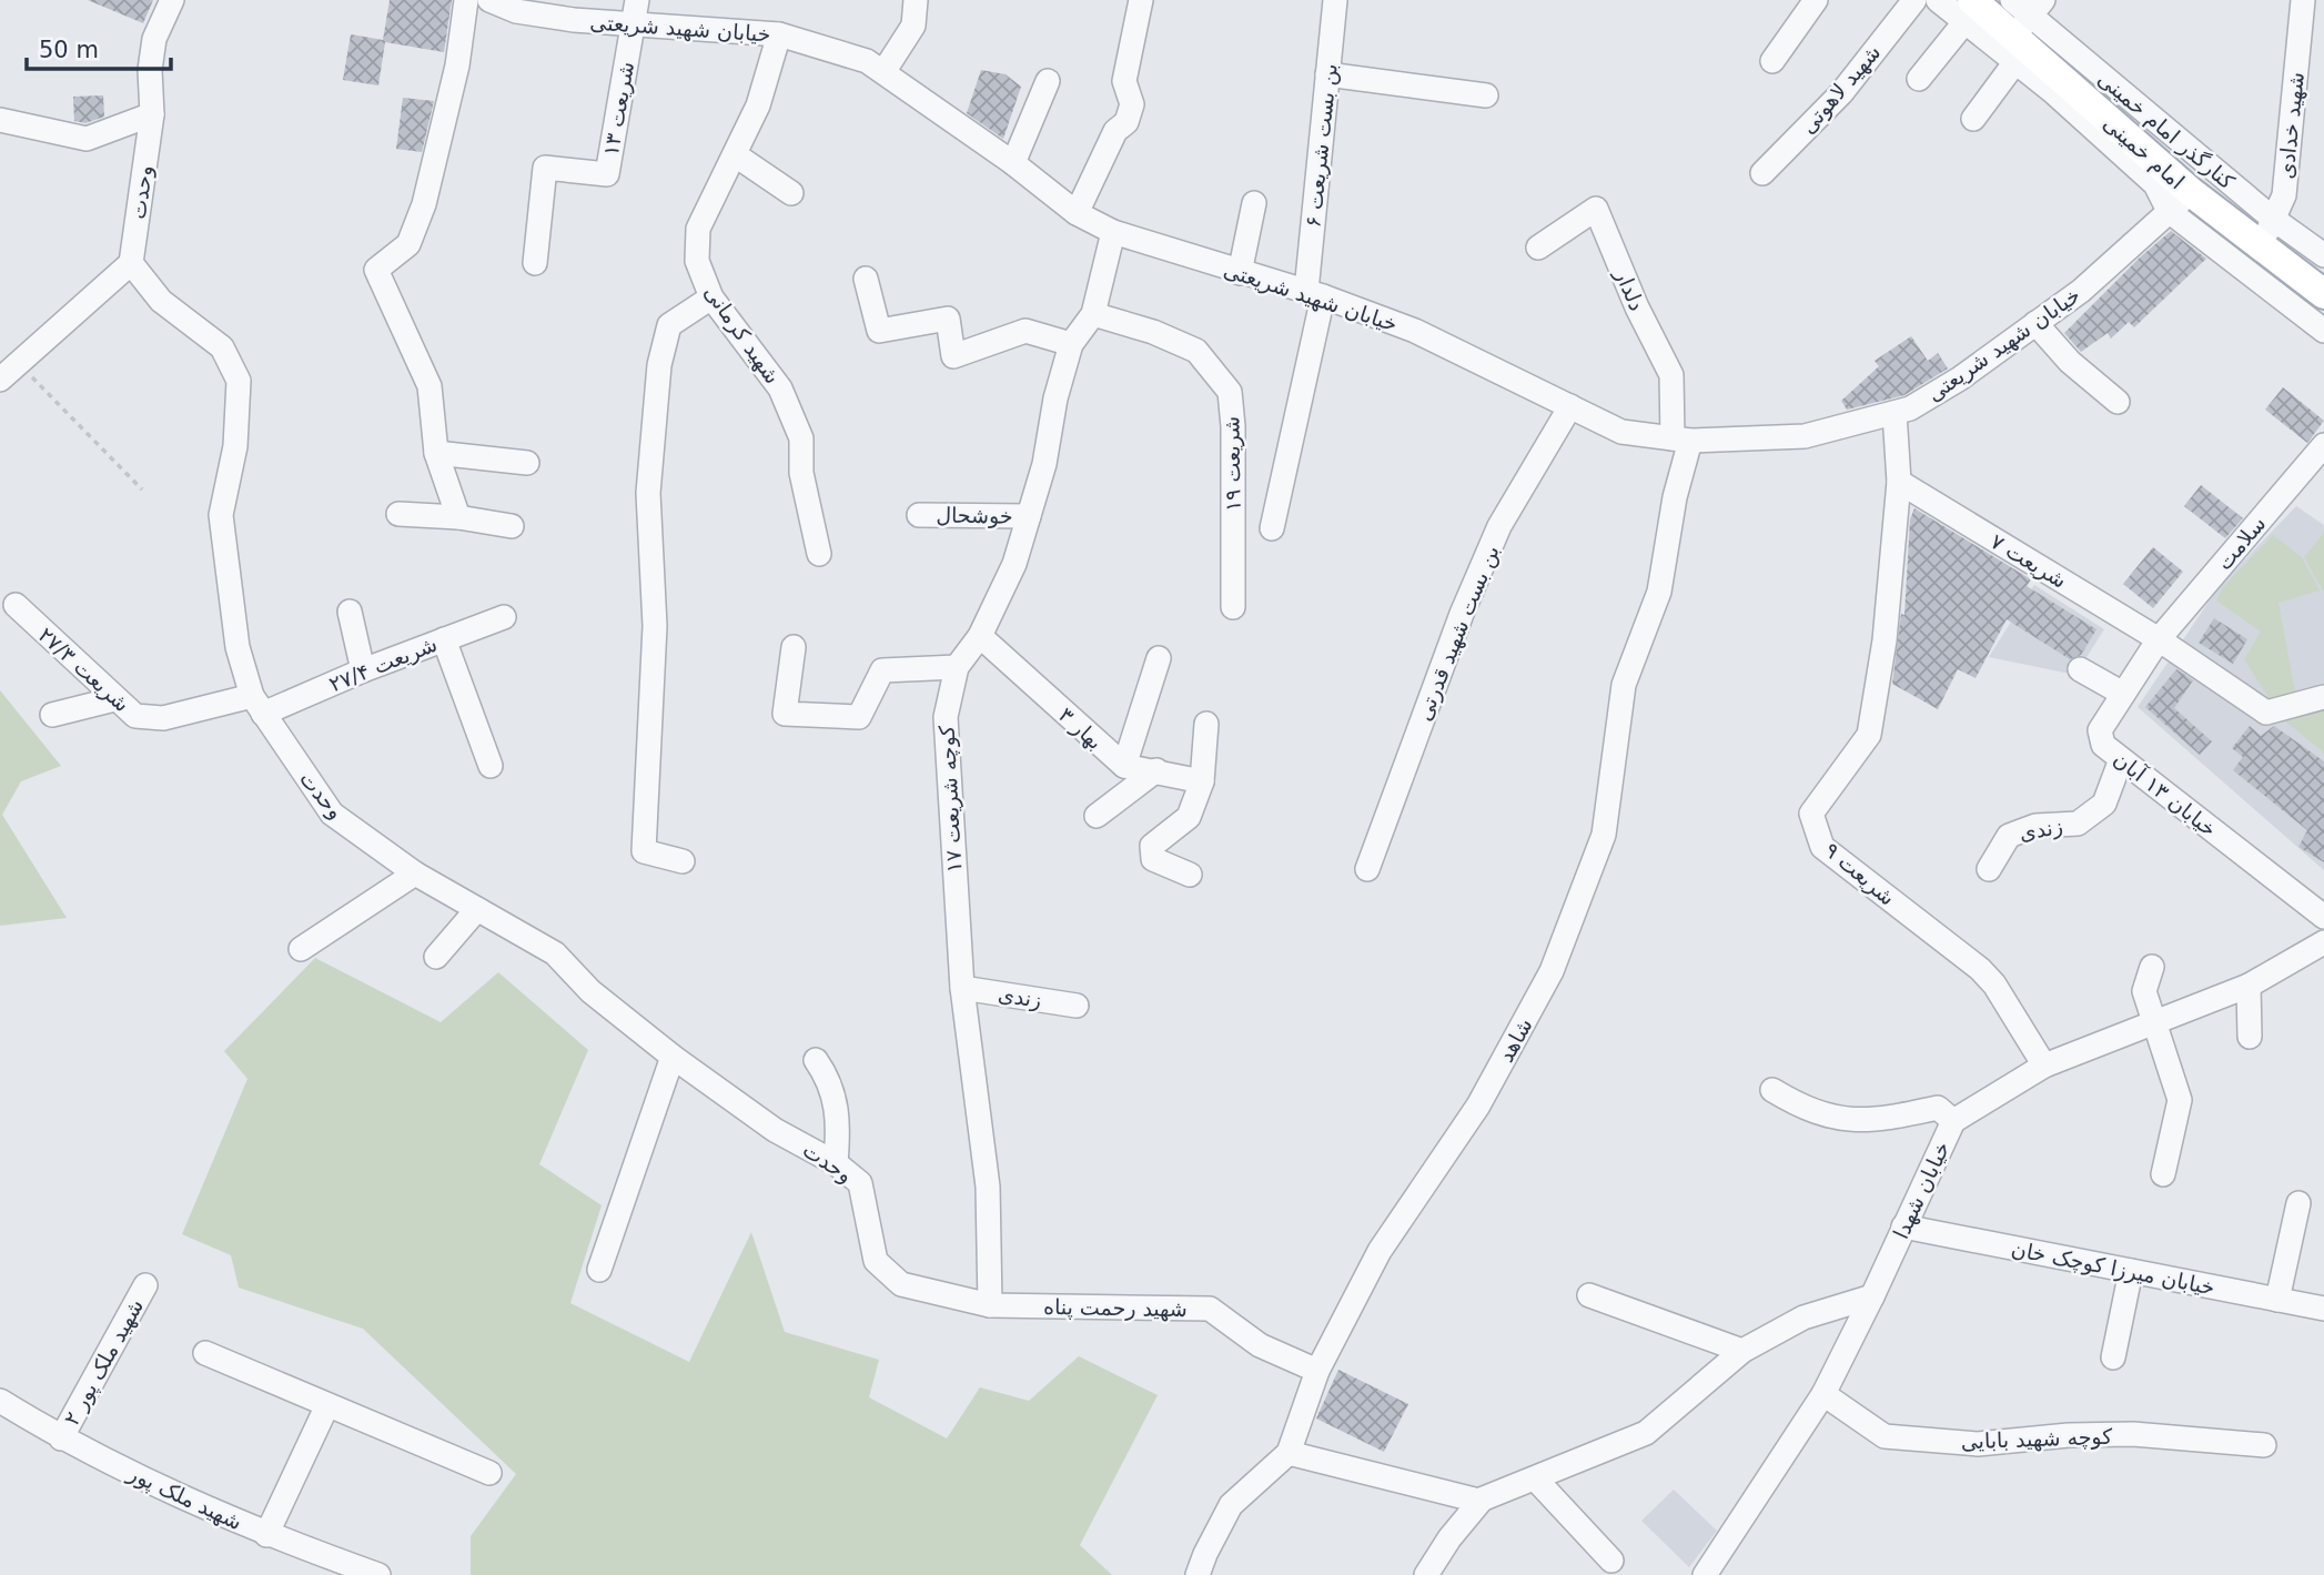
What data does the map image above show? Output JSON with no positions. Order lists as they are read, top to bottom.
{
  "streets": {
    "main road": ["امام خمینی"],
    "street": [
      "خیابان شهید شریعتی",
      "شهید لاهوتی",
      "شریعت ۱۳",
      "شهید خدادی",
      "کنارگذر امام خمینی",
      "بن بست شریعت ۶",
      "وحدت",
      "دلدار",
      "شهید کرمانی",
      "شریعت ۱۹",
      "خوشحال",
      "سلامت",
      "شریعت ۷",
      "بن بست شهید قدرتی",
      "شریعت ۲۷/۴",
      "شریعت ۲۷/۳",
      "بهار ۳",
      "خیابان ۱۳ آبان",
      "کوچه شریعت ۱۷",
      "زندی",
      "شریعت ۹",
      "شاهد",
      "خیابان شهدا",
      "خیابان میرزا کوچک خان",
      "شهید رحمت پناه",
      "شهید ملک پور ۲",
      "کوچه شهید بابایی",
      "شهید ملک پور"
    ]
  },
  "crossings": [
    ["خیابان شهید شریعتی", "شریعت ۱۳"],
    ["خیابان شهید شریعتی", "بن بست شریعت ۶"],
    ["خیابان شهید شریعتی", "امام خمینی"],
    ["خیابان شهید شریعتی", "دلدار"],
    ["خیابان شهید شریعتی", "شهید کرمانی"],
    ["خیابان شهید شریعتی", "بن بست شهید قدرتی"],
    ["خیابان شهید شریعتی", "کوچه شریعت ۱۷"],
    ["خیابان شهید شریعتی", "شریعت ۹"],
    ["خیابان شهید شریعتی", "شاهد"],
    ["شهید خدادی", "کنارگذر امام خمینی"],
    ["شهید خدادی", "امام خمینی"],
    ["کنارگذر امام خمینی", "امام خمینی"],
    ["وحدت", "شریعت ۲۷/۴"],
    ["وحدت", "شریعت ۲۷/۳"],
    ["وحدت", "کوچه شریعت ۱۷"],
    ["وحدت", "شهید رحمت پناه"],
    ["دلدار", "شاهد"],
    ["شریعت ۱۹", "کوچه شریعت ۱۷"],
    ["خوشحال", "کوچه شریعت ۱۷"],
    ["سلامت", "شریعت ۷"],
    ["سلامت", "خیابان ۱۳ آبان"],
    ["شریعت ۷", "خیابان ۱۳ آبان"],
    ["شریعت ۷", "شریعت ۹"],
    ["شریعت ۲۷/۴", "شریعت ۲۷/۳"],
    ["بهار ۳", "کوچه شریعت ۱۷"],
    ["خیابان ۱۳ آبان", "زندی"],
    ["کوچه شریعت ۱۷", "زندی"],
    ["کوچه شریعت ۱۷", "شهید رحمت پناه"],
    ["شریعت ۹", "خیابان شهدا"],
    ["شاهد", "شهید رحمت پناه"],
    ["خیابان شهدا", "خیابان میرزا کوچک خان"],
    ["خیابان شهدا", "کوچه شهید بابایی"],
    ["شهید ملک پور ۲", "شهید ملک پور"]
  ],
  "scale_bar": "50 m"
}
